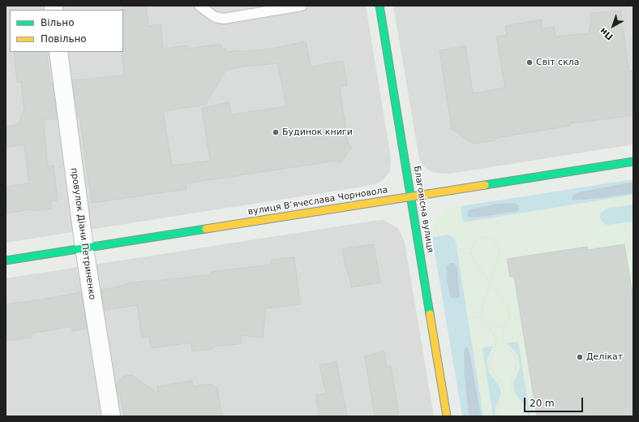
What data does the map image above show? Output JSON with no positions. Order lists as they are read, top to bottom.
{
  "streets": {
    "main road": ["вулиця Вʼячеслава Чорновола", "Благовісна вулиця"],
    "street": ["провулок Діани Петриненко"]
  },
  "crossings": [
    ["вулиця Вʼячеслава Чорновола", "Благовісна вулиця"],
    ["вулиця Вʼячеслава Чорновола", "провулок Діани Петриненко"]
  ],
  "places": ["Світ скла", "Будинок книги", "Делікат"],
  "legend": ["Вільно", "Повільно"],
  "scale_bar": "20 m",
  "north": "bottom left"
}
